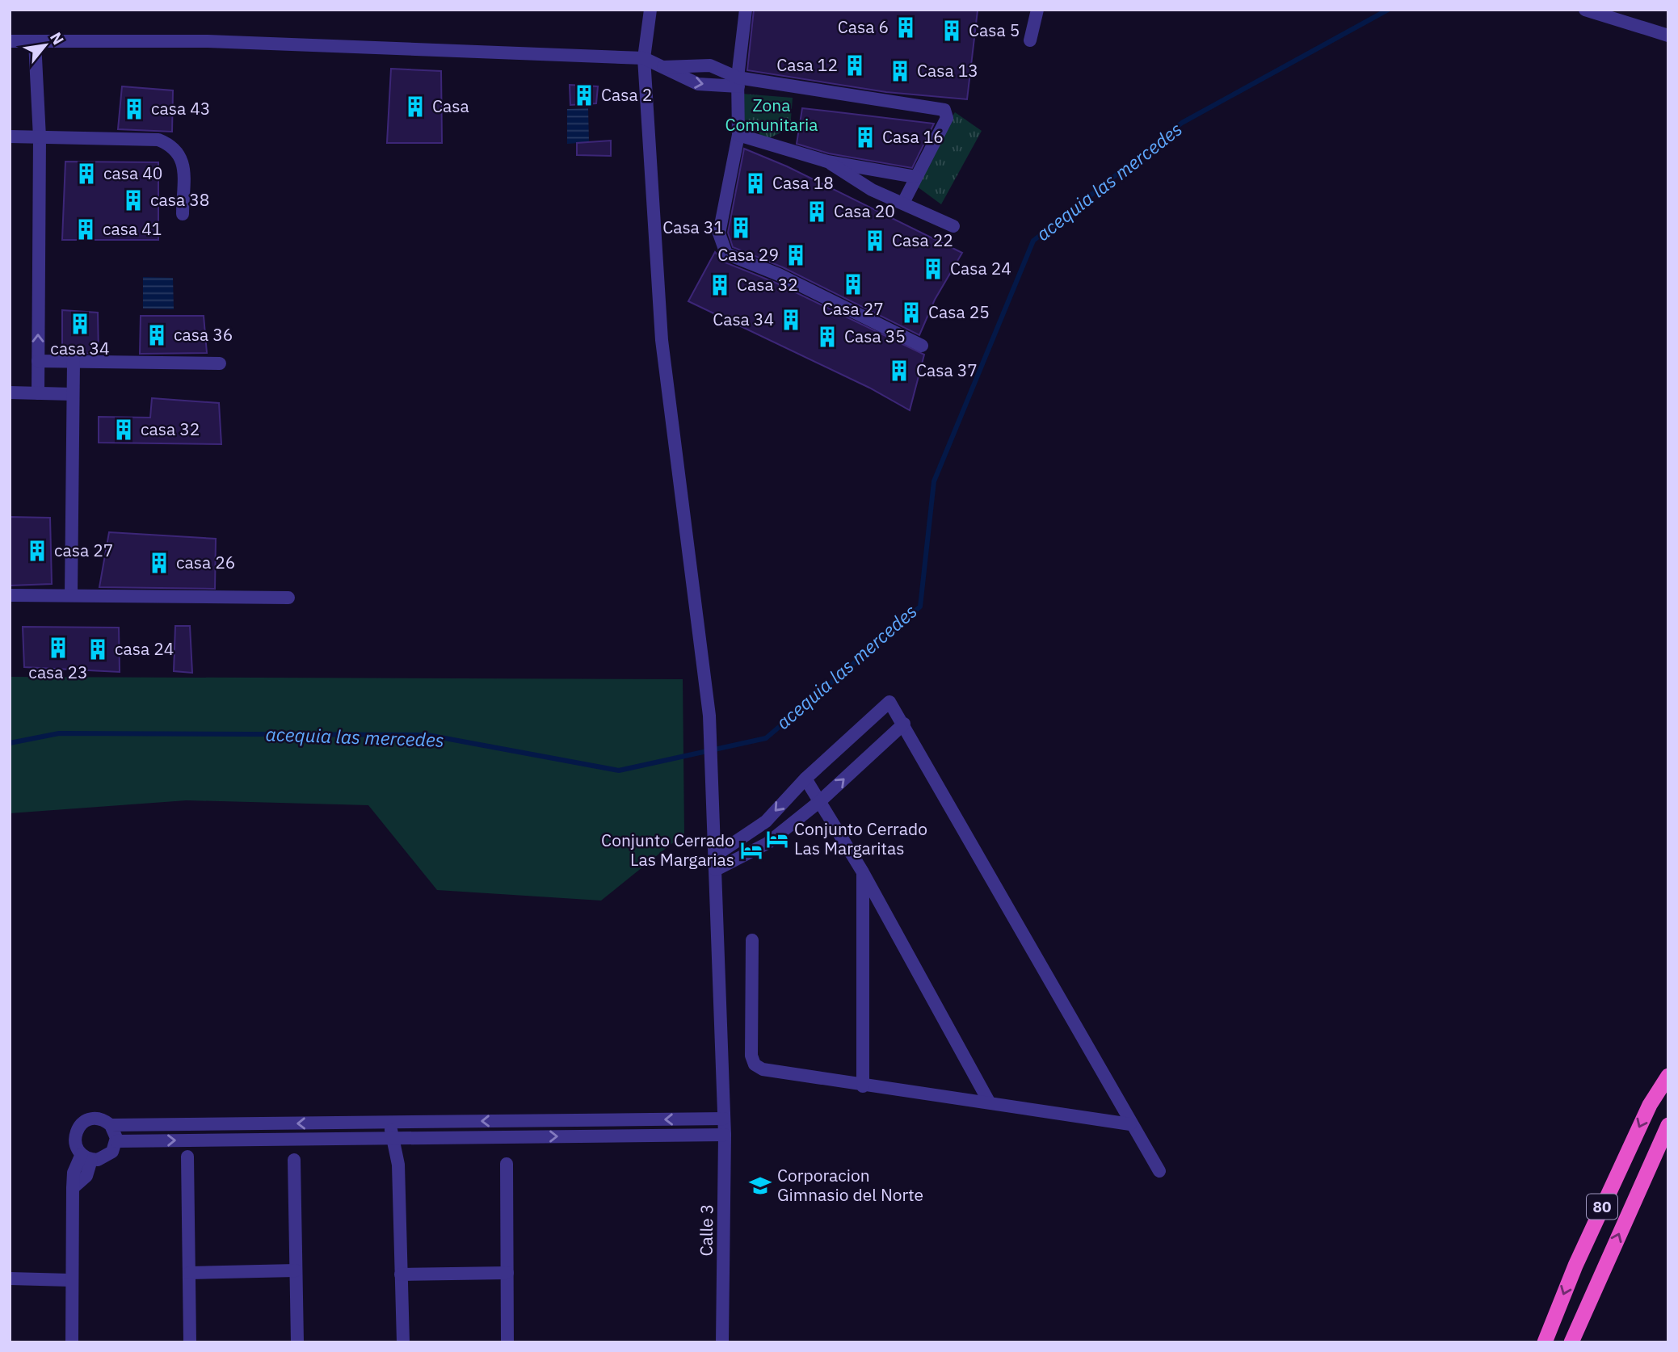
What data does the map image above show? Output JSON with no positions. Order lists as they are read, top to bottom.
{
  "streets": {
    "highway": ["80"],
    "street": ["Calle 3"]
  },
  "water": ["acequia las mercedes"],
  "parks": ["Zona Comunitaria"],
  "places": {
    "building": [
      "Casa 6",
      "Casa 5",
      "Casa 12",
      "Casa 13",
      "Casa 2",
      "Casa",
      "casa 43",
      "Casa 16",
      "casa 40",
      "Casa 18",
      "casa 38",
      "Casa 20",
      "Casa 31",
      "casa 41",
      "Casa 22",
      "Casa 29",
      "Casa 24",
      "Casa 27",
      "Casa 32",
      "Casa 25",
      "Casa 34",
      "casa 34",
      "casa 36",
      "Casa 35",
      "Casa 37",
      "casa 32",
      "casa 27",
      "casa 26",
      "casa 23",
      "casa 24"
    ],
    "hotel": ["Conjunto Cerrado Las Margaritas", "Conjunto Cerrado Las Margarias"],
    "school or university": ["Corporacion Gimnasio del Norte"]
  },
  "north": "top right"
}
